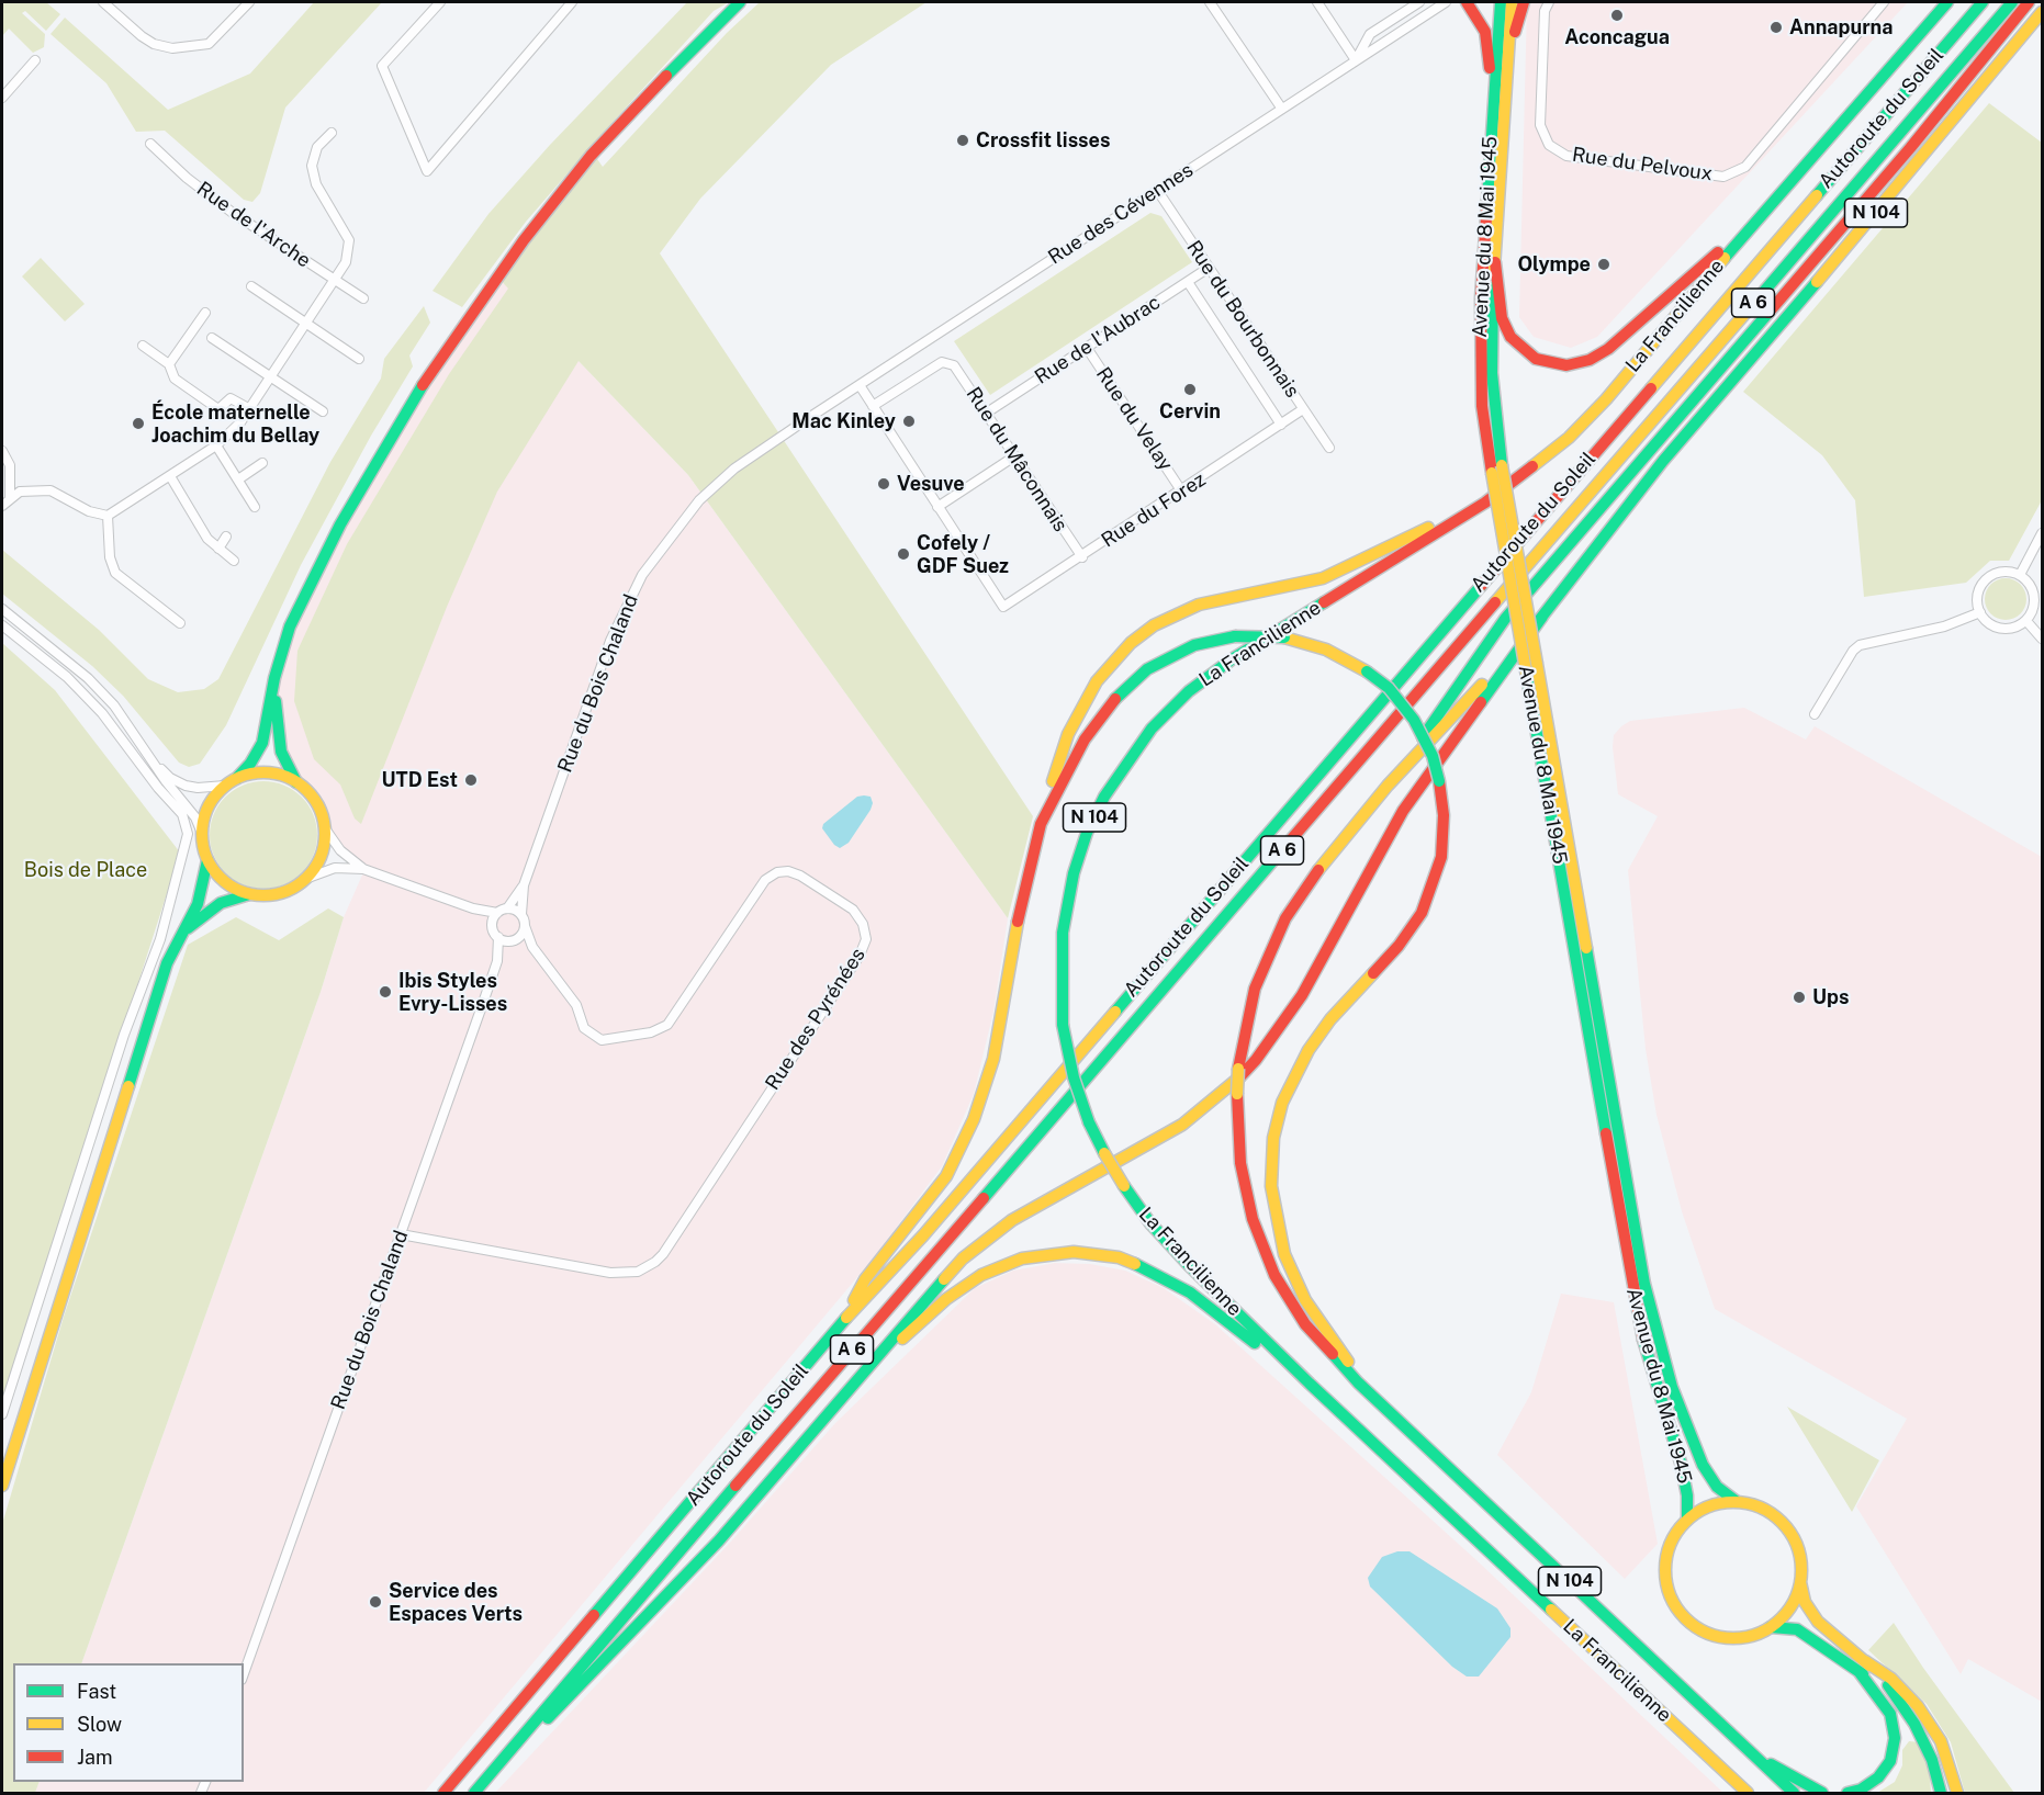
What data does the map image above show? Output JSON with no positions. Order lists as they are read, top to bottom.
{
  "streets": {
    "main road": [
      "Autoroute du Soleil",
      "N 104",
      "Avenue du 8 Mai 1945",
      "A 6",
      "La Francilienne"
    ],
    "street": [
      "Rue du Pelvoux",
      "Rue des Cévennes",
      "Rue de l'Arche",
      "Rue du Bourbonnais",
      "Rue de l'Aubrac",
      "Rue du Velay",
      "Rue du Mâconnais",
      "Rue du Forez",
      "Rue du Bois Chaland",
      "Rue des Pyrénées"
    ]
  },
  "crossings": [
    ["Rue des Cévennes", "Rue du Bourbonnais"],
    ["Rue des Cévennes", "Rue du Bois Chaland"],
    ["Rue du Bourbonnais", "Rue de l'Aubrac"],
    ["Rue du Bourbonnais", "Rue du Forez"],
    ["Rue de l'Aubrac", "Rue du Velay"],
    ["Rue de l'Aubrac", "Rue du Mâconnais"],
    ["Rue du Velay", "Rue du Forez"],
    ["Rue du Mâconnais", "Rue du Forez"],
    ["Rue du Bois Chaland", "Rue des Pyrénées"]
  ],
  "parks": ["Bois de Place"],
  "places": [
    "Aconcagua",
    "Annapurna",
    "Crossfit lisses",
    "Olympe",
    "Cervin",
    "Mac Kinley",
    "École maternelle Joachim du Bellay",
    "Vesuve",
    "Cofely / GDF Suez",
    "UTD Est",
    "Ibis Styles Evry-Lisses",
    "Ups",
    "Service des Espaces Verts"
  ],
  "legend": ["Fast", "Slow", "Jam"]
}
